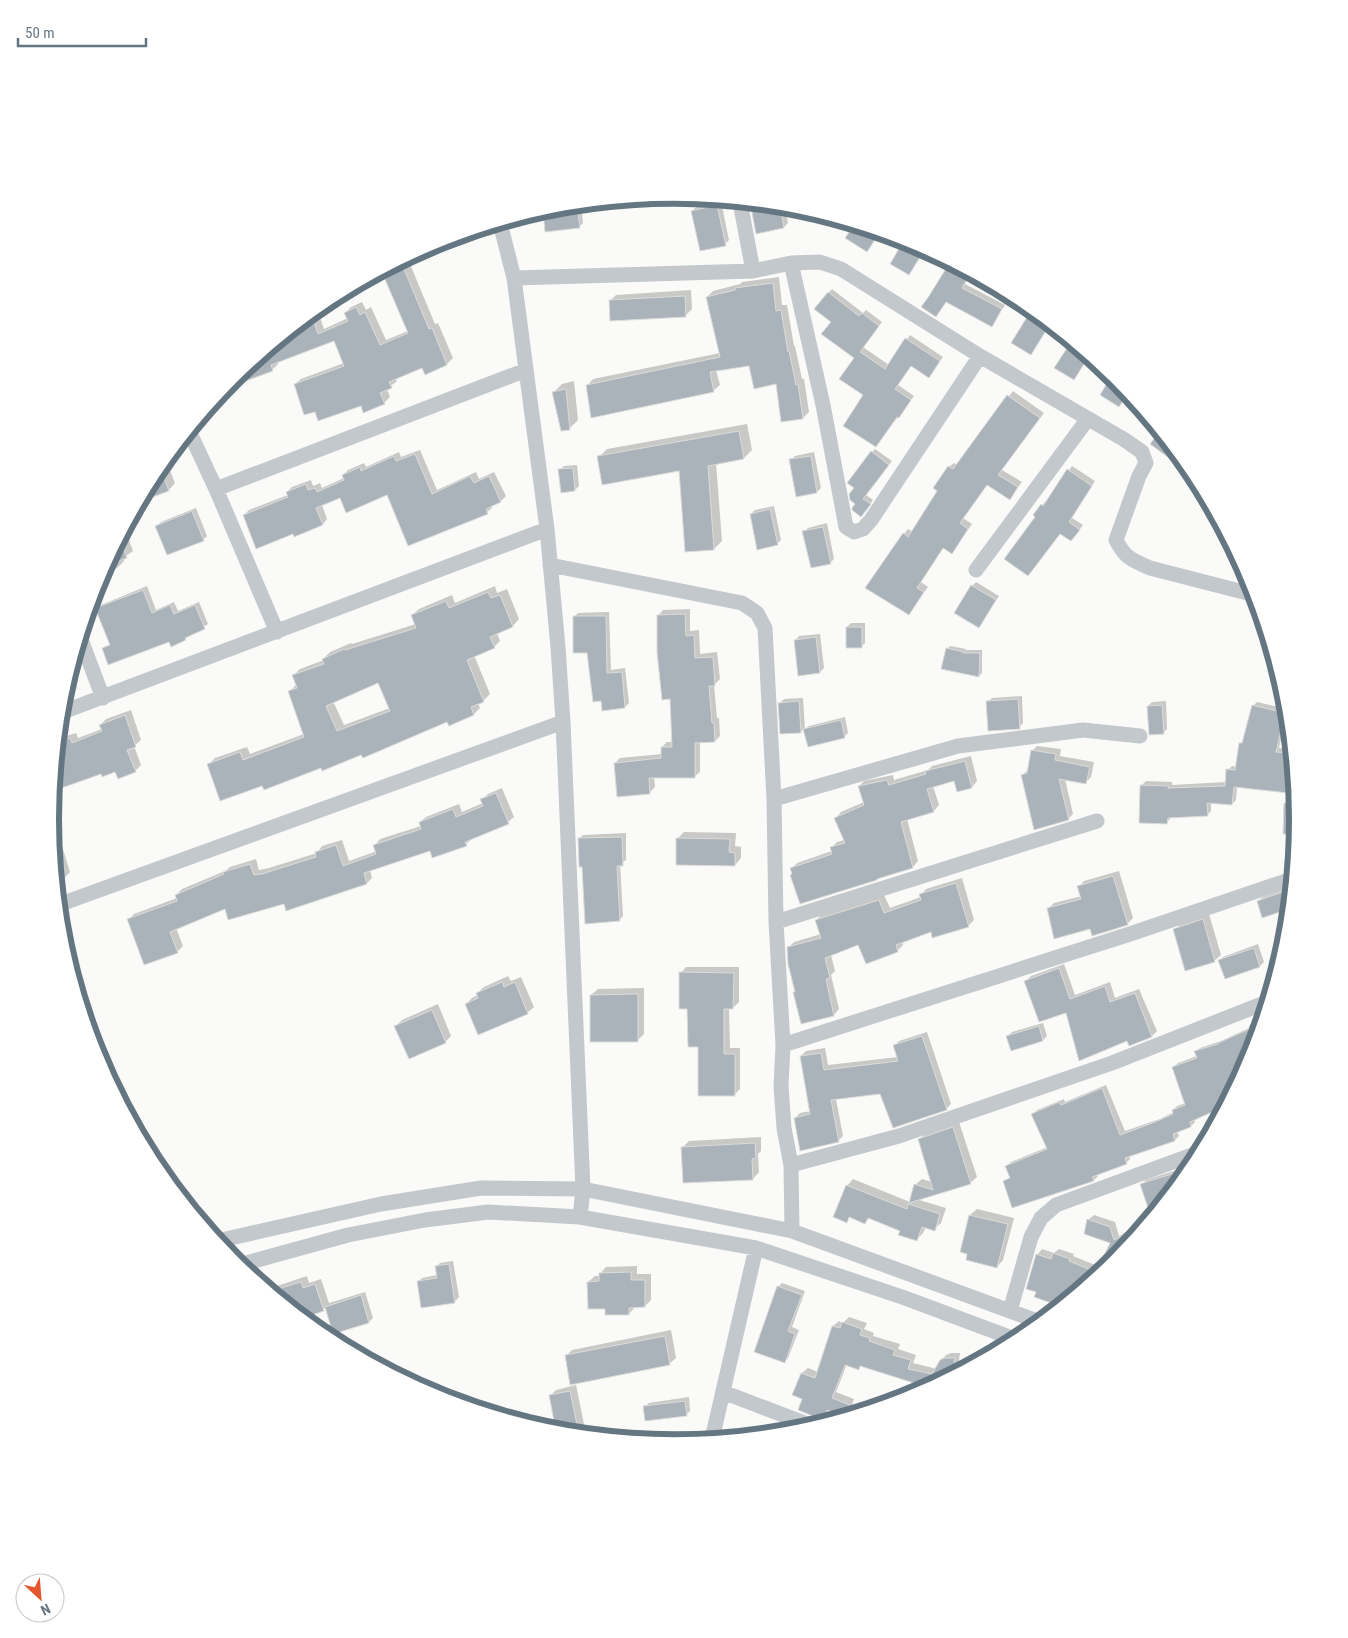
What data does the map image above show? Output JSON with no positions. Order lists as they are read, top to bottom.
{
  "scale_bar": "50 m",
  "north": "bottom right"
}
